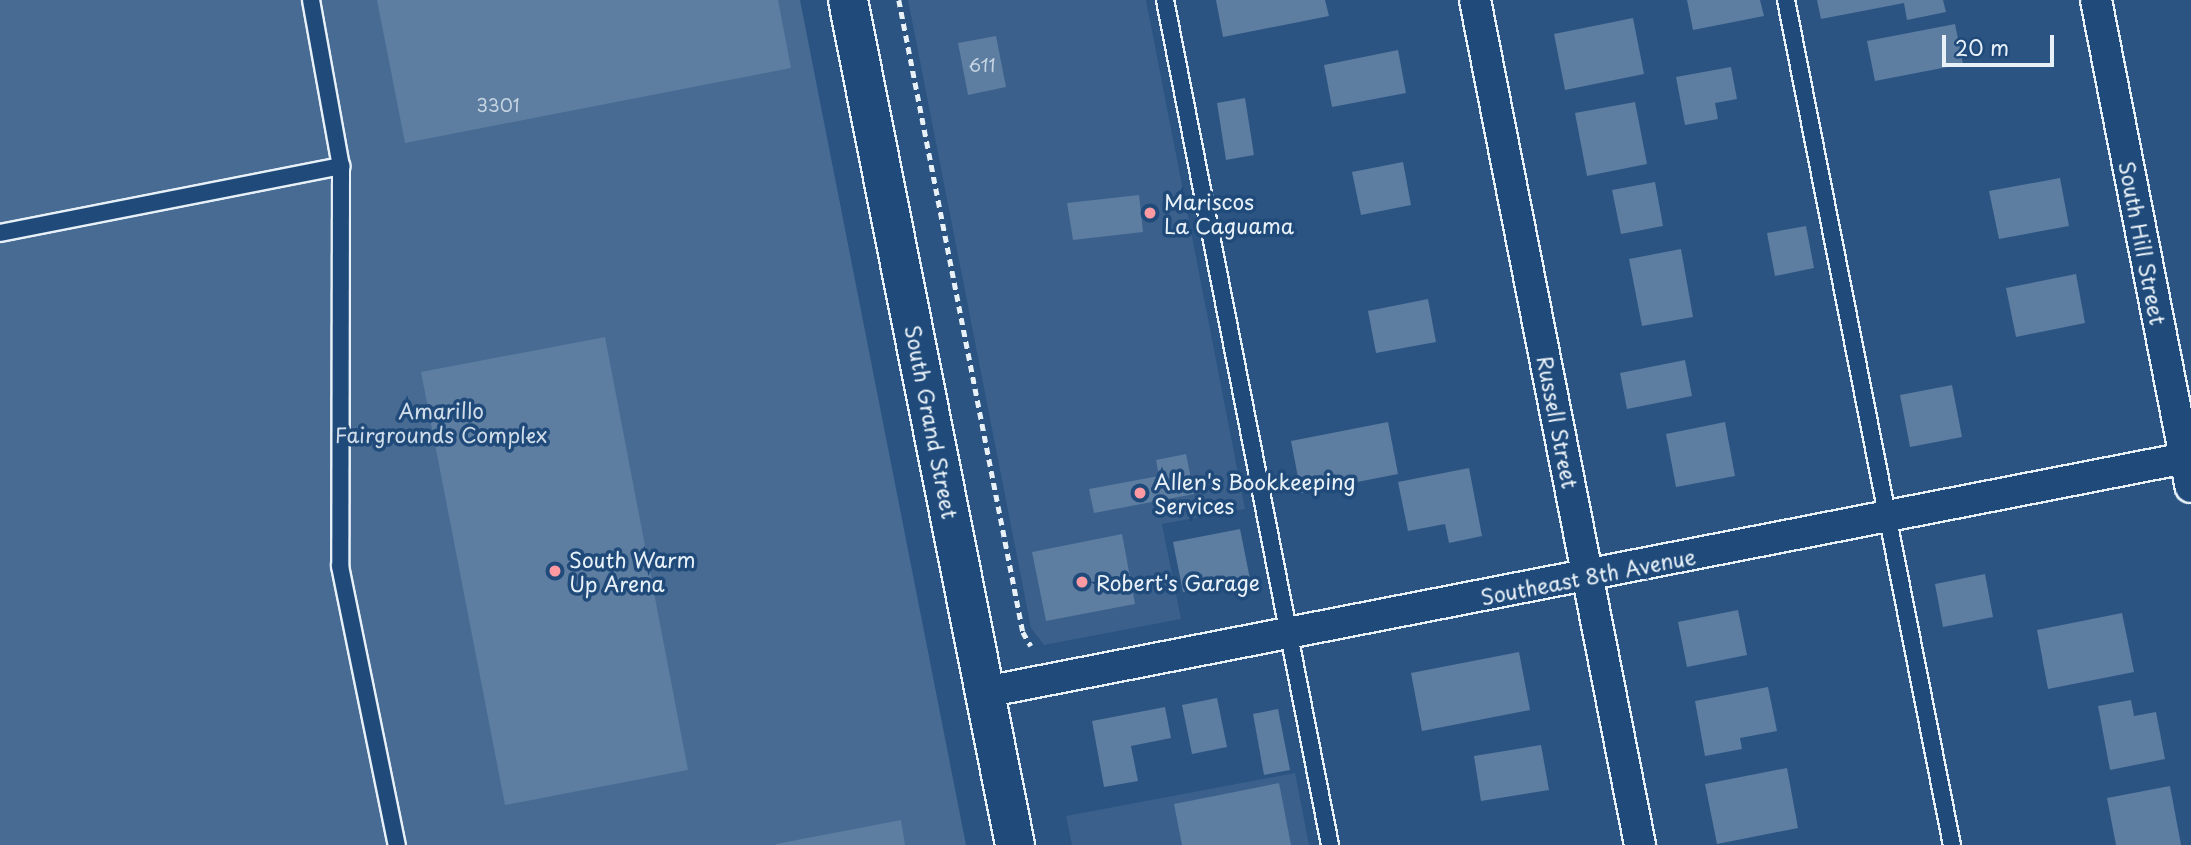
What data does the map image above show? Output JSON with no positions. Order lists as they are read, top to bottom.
{
  "streets": {
    "main road": ["South Grand Street"],
    "street": ["South Hill Street", "Russell Street", "Southeast 8th Avenue"]
  },
  "crossings": [
    ["South Hill Street", "Southeast 8th Avenue"],
    ["South Grand Street", "Southeast 8th Avenue"],
    ["Russell Street", "Southeast 8th Avenue"]
  ],
  "parks": ["Amarillo Fairgrounds Complex"],
  "places": [
    "Mariscos La Caguama",
    "Allen's Bookkeeping Services",
    "South Warm Up Arena",
    "Robert's Garage"
  ],
  "house_numbers": ["611", "3301"],
  "scale_bar": "20 m"
}
